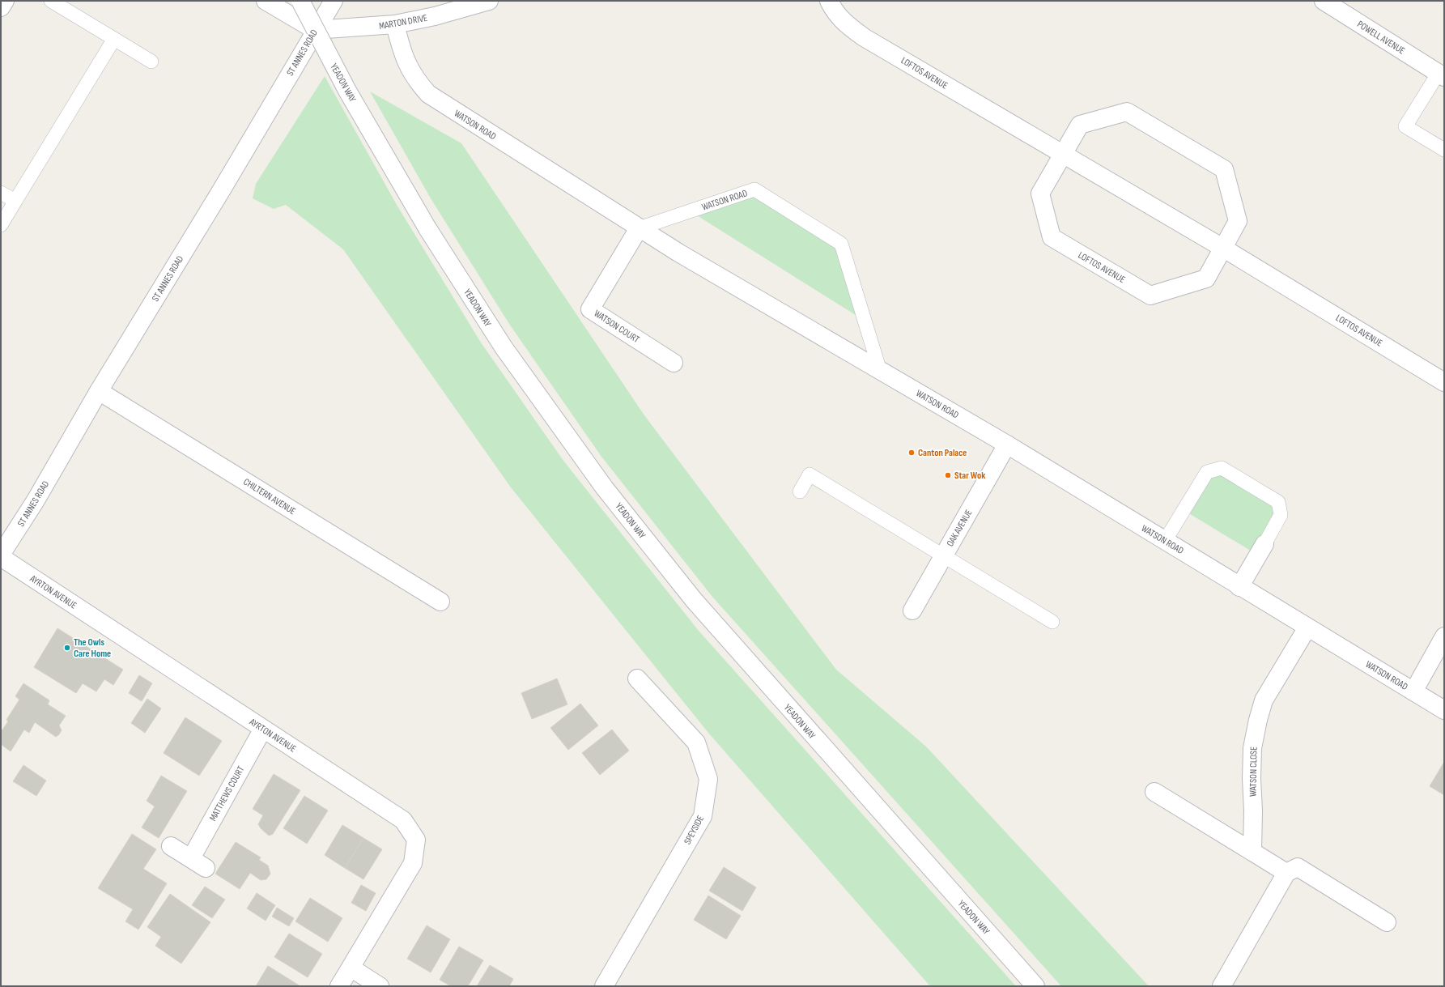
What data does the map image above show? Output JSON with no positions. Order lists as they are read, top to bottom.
{
  "streets": {
    "street": [
      "MARTON DRIVE",
      "POWELL AVENUE",
      "ST ANNES ROAD",
      "LOFTOS AVENUE",
      "YEADON WAY",
      "WATSON ROAD",
      "WATSON COURT",
      "CHILTERN AVENUE",
      "OAK AVENUE",
      "AYRTON AVENUE",
      "WATSON CLOSE",
      "MATTHEWS COURT",
      "SPEYSIDE"
    ]
  },
  "crossings": [
    ["MARTON DRIVE", "ST ANNES ROAD"],
    ["MARTON DRIVE", "WATSON ROAD"],
    ["ST ANNES ROAD", "CHILTERN AVENUE"],
    ["WATSON ROAD", "WATSON COURT"],
    ["WATSON ROAD", "OAK AVENUE"],
    ["WATSON ROAD", "WATSON CLOSE"],
    ["AYRTON AVENUE", "MATTHEWS COURT"]
  ],
  "places": ["Canton Palace", "Star Wok", "The Owls Care Home"]
}
